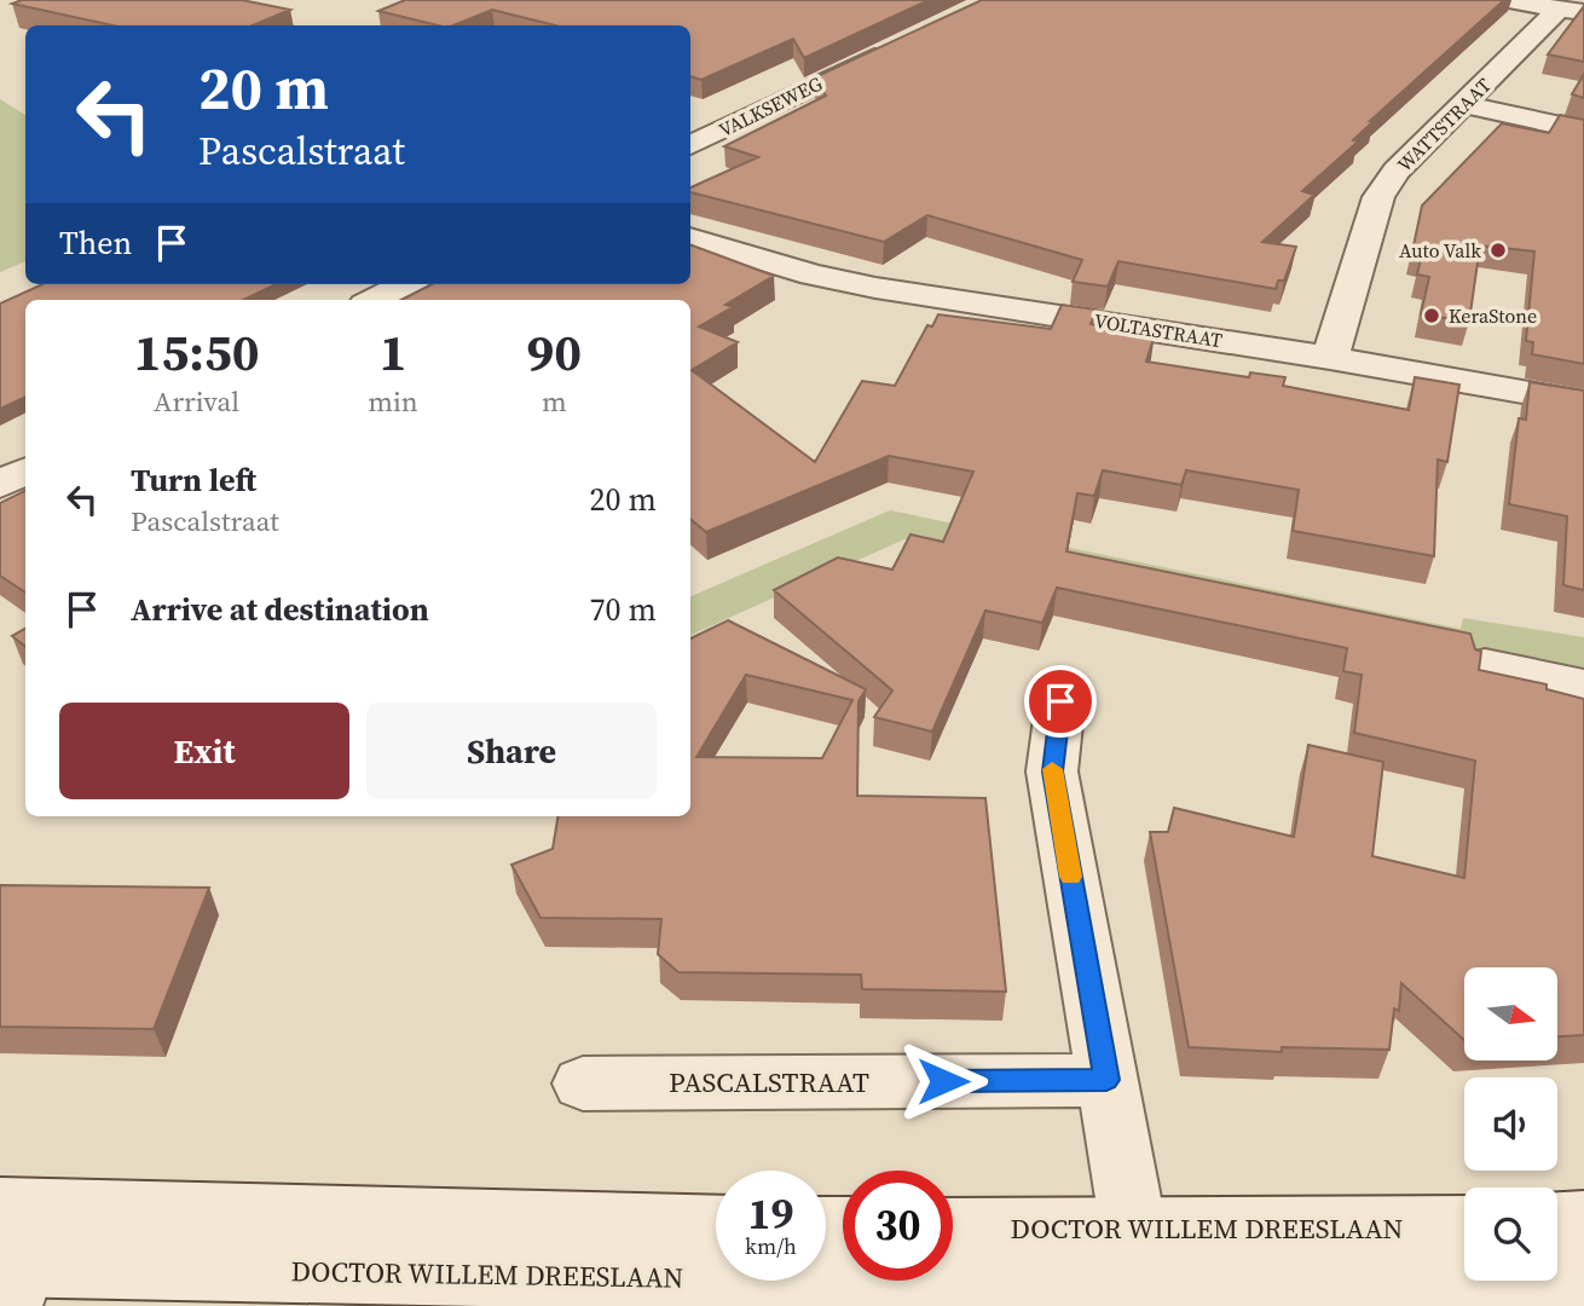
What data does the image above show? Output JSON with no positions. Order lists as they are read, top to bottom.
{
  "streets": {
    "street": [
      "VALKSEWEG",
      "WATTSTRAAT",
      "VOLTASTRAAT",
      "PASCALSTRAAT",
      "DOCTOR WILLEM DREESLAAN"
    ]
  },
  "crossings": [
    ["WATTSTRAAT", "VOLTASTRAAT"]
  ],
  "places": ["Auto Valk", "KeraStone"],
  "north": "right",
  "page": {
    "turn": ["20 m", "Pascalstraat"],
    "then": "Then",
    "eta": [
      "15:50",
      "Arrival",
      "1",
      "min",
      "90",
      "m"
    ],
    "list": [
      {
        "name": "Turn left",
        "note": "Pascalstraat",
        "value": "20 m"
      },
      {
        "name": "Arrive at destination",
        "value": "70 m"
      }
    ],
    "buttons": ["Exit", "Share"],
    "speed": "19 km/h",
    "limit": "30"
  }
}
